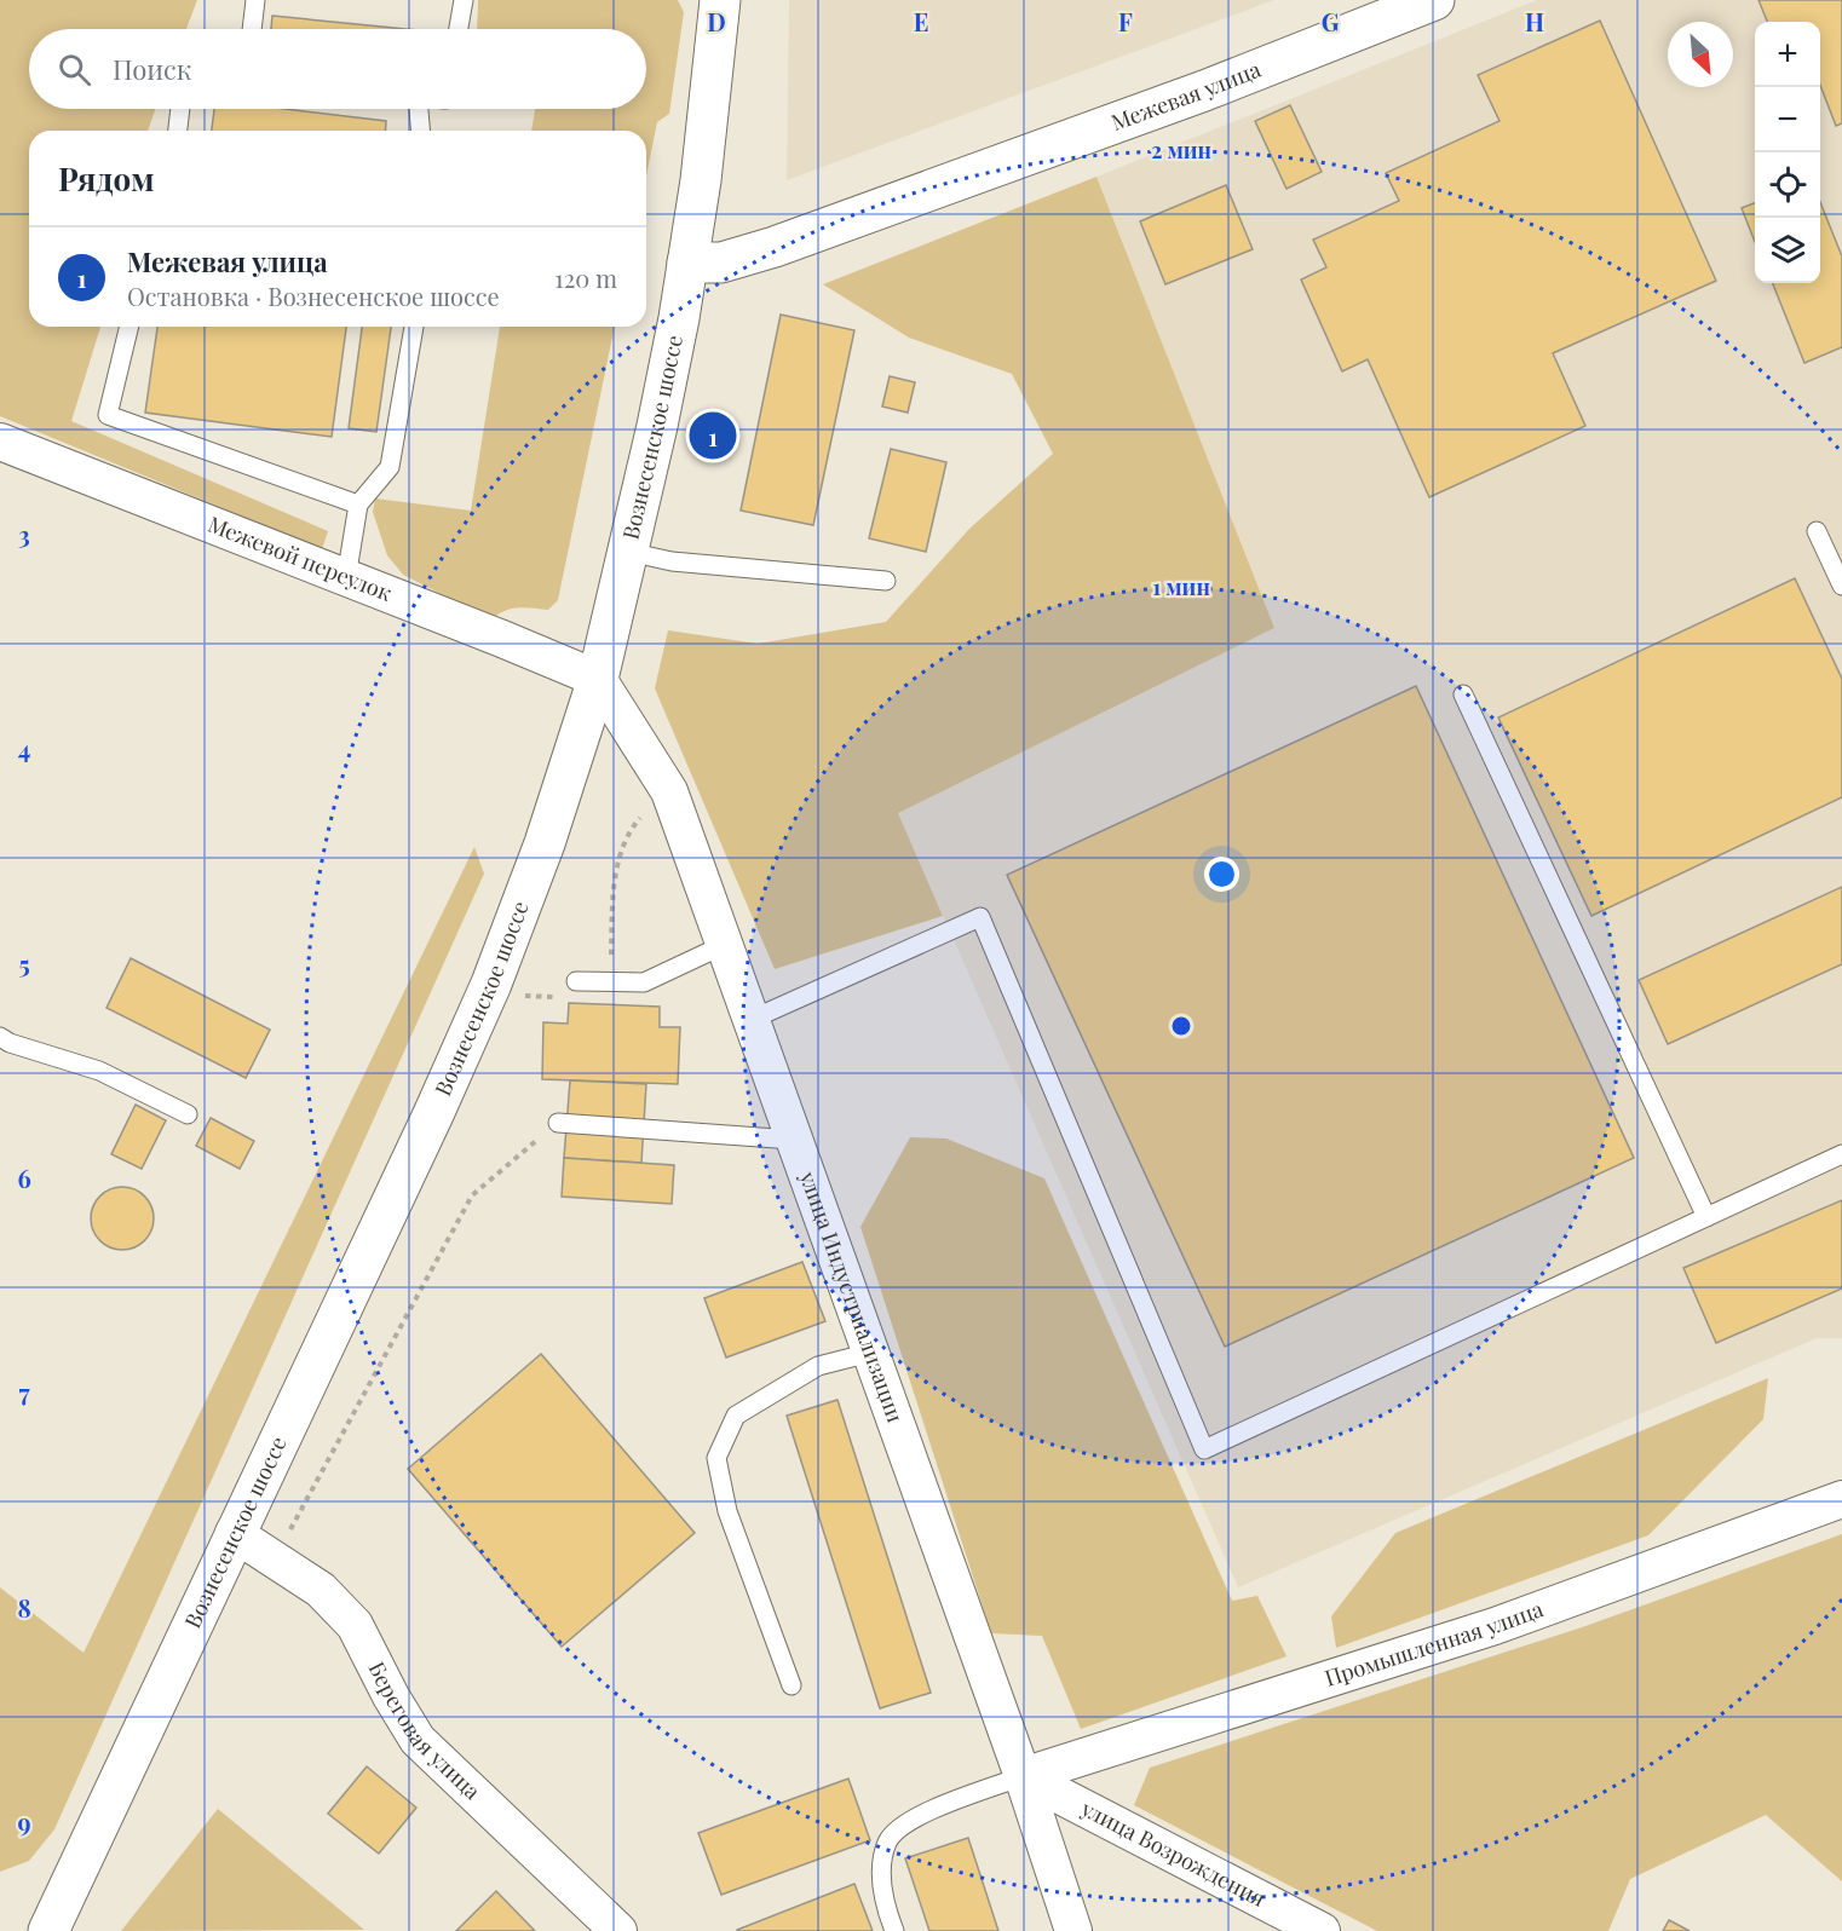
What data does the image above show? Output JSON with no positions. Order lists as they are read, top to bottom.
{
  "streets": {
    "street": [
      "Межевая улица",
      "Вознесенское шоссе",
      "Межевой переулок",
      "улица Индустриализации",
      "Промышленная улица",
      "Береговая улица",
      "улица Возрождения"
    ]
  },
  "crossings": [
    ["Межевая улица", "Вознесенское шоссе"],
    ["Вознесенское шоссе", "Межевой переулок"],
    ["Вознесенское шоссе", "улица Индустриализации"],
    ["Вознесенское шоссе", "Береговая улица"],
    ["Межевой переулок", "улица Индустриализации"],
    ["улица Индустриализации", "Промышленная улица"],
    ["улица Индустриализации", "улица Возрождения"],
    ["Промышленная улица", "улица Возрождения"]
  ],
  "north": "bottom right",
  "page": {
    "map_buttons": ["+", "−"],
    "search": "Поиск",
    "heading": "Рядом",
    "list": [
      {
        "mark": "1",
        "name": "Межевая улица",
        "note": "Остановка · Вознесенское шоссе",
        "value": "120 m"
      }
    ],
    "pins": "1"
  },
  "grid": {
    "columns": [
      "D",
      "E",
      "F",
      "G",
      "H"
    ],
    "rows": [
      "3",
      "4",
      "5",
      "6",
      "7",
      "8",
      "9"
    ]
  },
  "rings": ["2 мин", "1 мин"]
}
